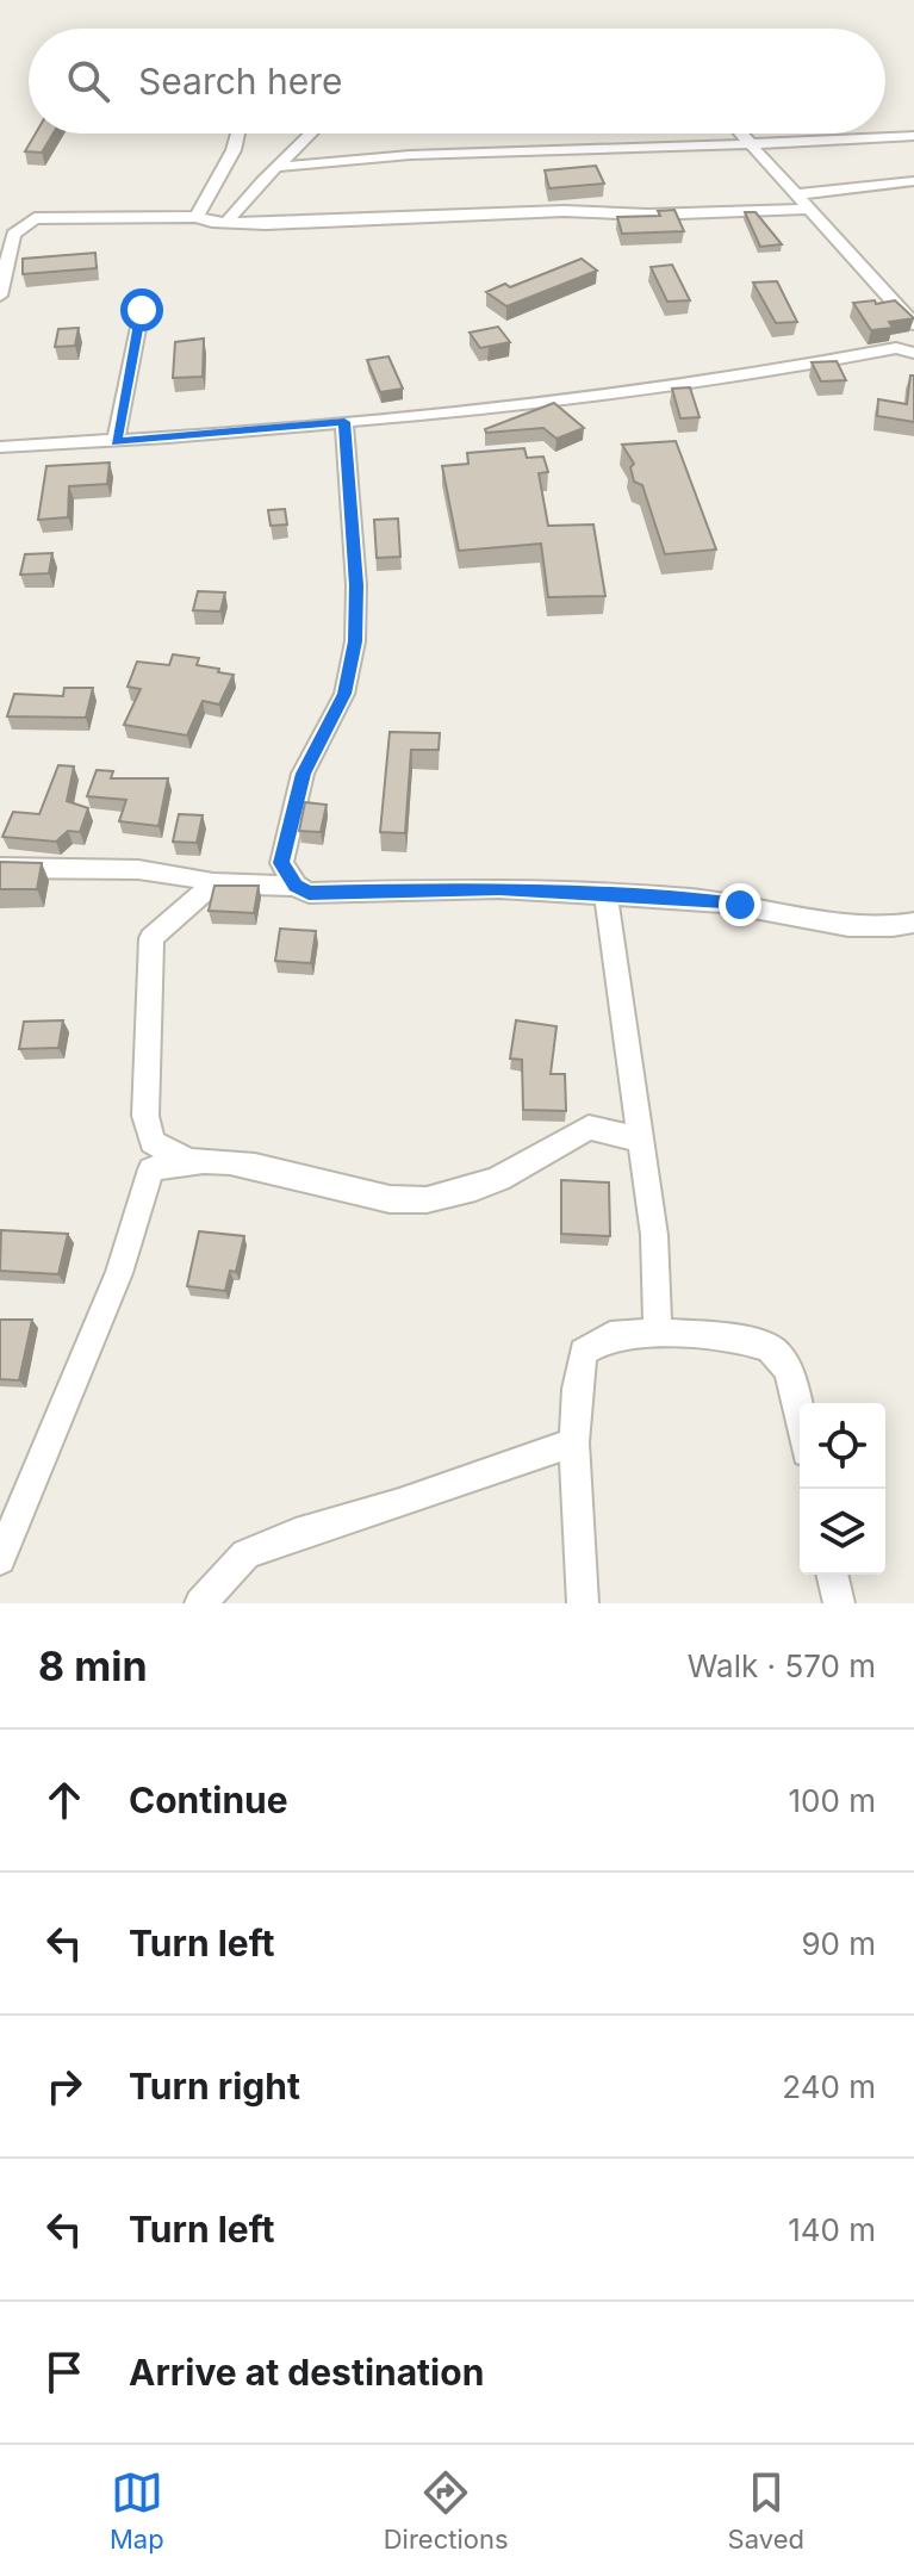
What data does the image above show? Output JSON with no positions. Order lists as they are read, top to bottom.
{
  "page": {
    "search": "Search here",
    "heading": ["8 min", "Walk · 570 m"],
    "list": [
      ["Continue", "100 m"],
      ["Turn left", "90 m"],
      ["Turn right", "240 m"],
      ["Turn left", "140 m"],
      "Arrive at destination"
    ],
    "nav": ["Map", "Directions", "Saved"]
  }
}
